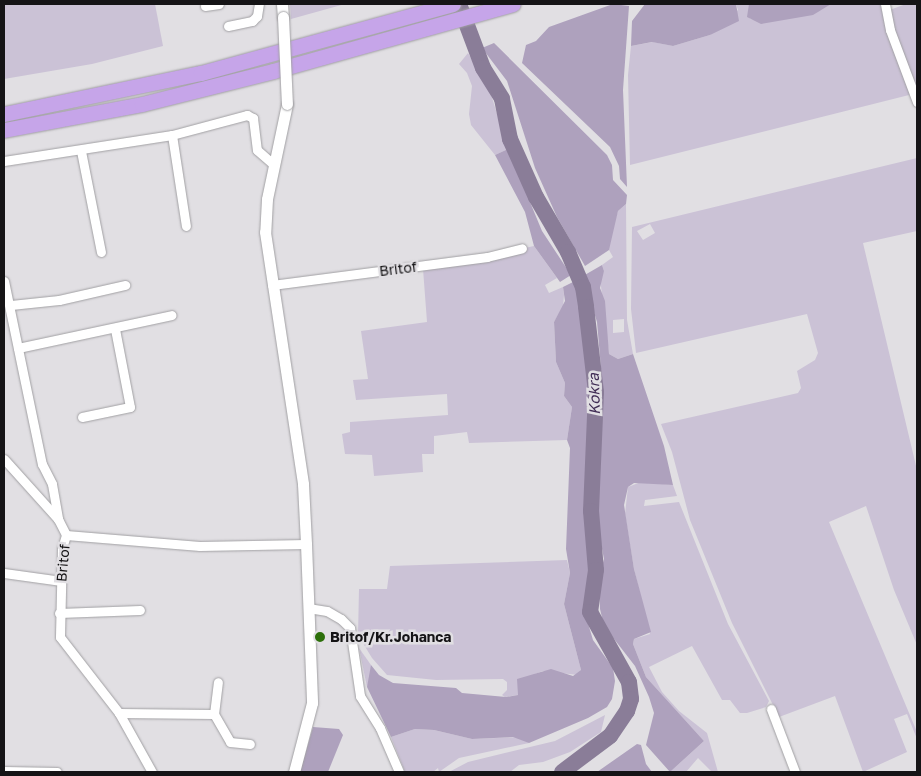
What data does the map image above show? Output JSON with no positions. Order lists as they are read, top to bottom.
{
  "streets": {
    "street": ["Britof"]
  },
  "water": ["Kokra"],
  "places": ["Britof/Kr.Johanca"]
}
